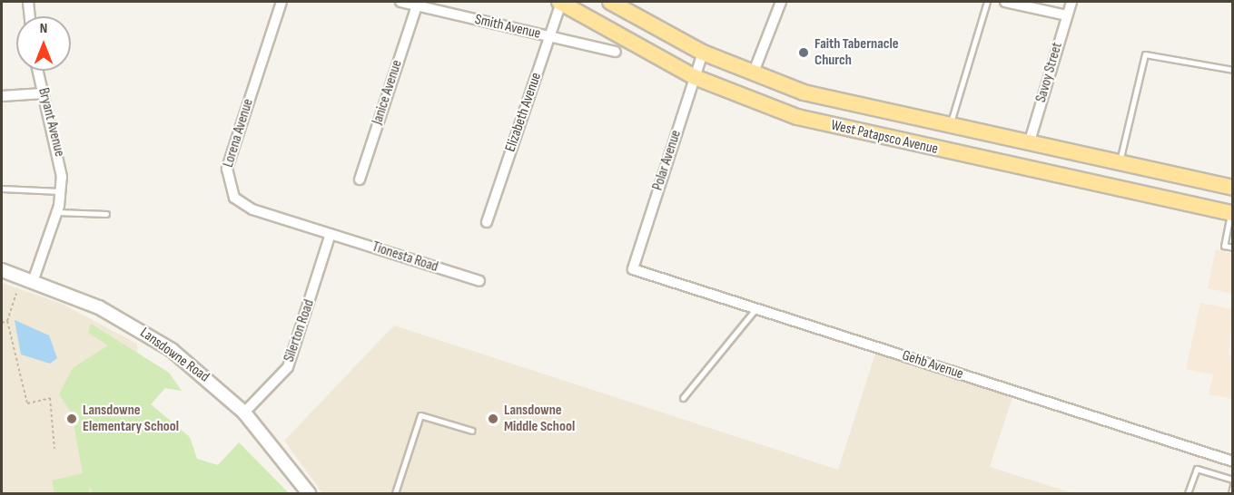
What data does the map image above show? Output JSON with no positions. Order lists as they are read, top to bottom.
{
  "streets": {
    "main road": ["West Patapsco Avenue"],
    "street": [
      "Smith Avenue",
      "Savoy Street",
      "Janice Avenue",
      "Elizabeth Avenue",
      "Bryant Avenue",
      "Lorena Avenue",
      "Polar Avenue",
      "Tionesta Road",
      "Silerton Road",
      "Lansdowne Road",
      "Gehb Avenue"
    ]
  },
  "crossings": [
    ["Smith Avenue", "Janice Avenue"],
    ["Smith Avenue", "Elizabeth Avenue"],
    ["Savoy Street", "West Patapsco Avenue"],
    ["Elizabeth Avenue", "West Patapsco Avenue"],
    ["Bryant Avenue", "Lansdowne Road"],
    ["Lorena Avenue", "Tionesta Road"],
    ["Lorena Avenue", "Silerton Road"],
    ["West Patapsco Avenue", "Polar Avenue"],
    ["Polar Avenue", "Gehb Avenue"],
    ["Tionesta Road", "Silerton Road"],
    ["Silerton Road", "Lansdowne Road"]
  ],
  "places": ["Faith Tabernacle Church", "Lansdowne Elementary School", "Lansdowne Middle School"],
  "north": "top"
}
